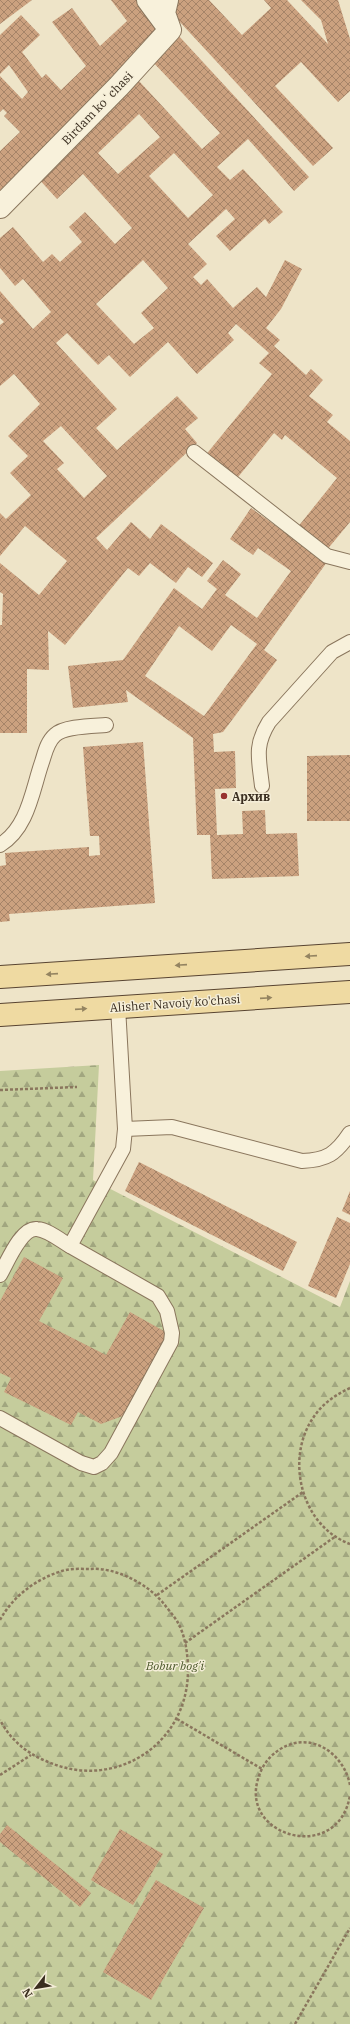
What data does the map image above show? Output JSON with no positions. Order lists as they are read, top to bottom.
{
  "streets": {
    "main road": ["Alisher Navoiy ko'chasi"],
    "street": ["Birdam koʻchasi"]
  },
  "parks": ["Bobur bog'i"],
  "places": ["Архив"],
  "north": "bottom left"
}
